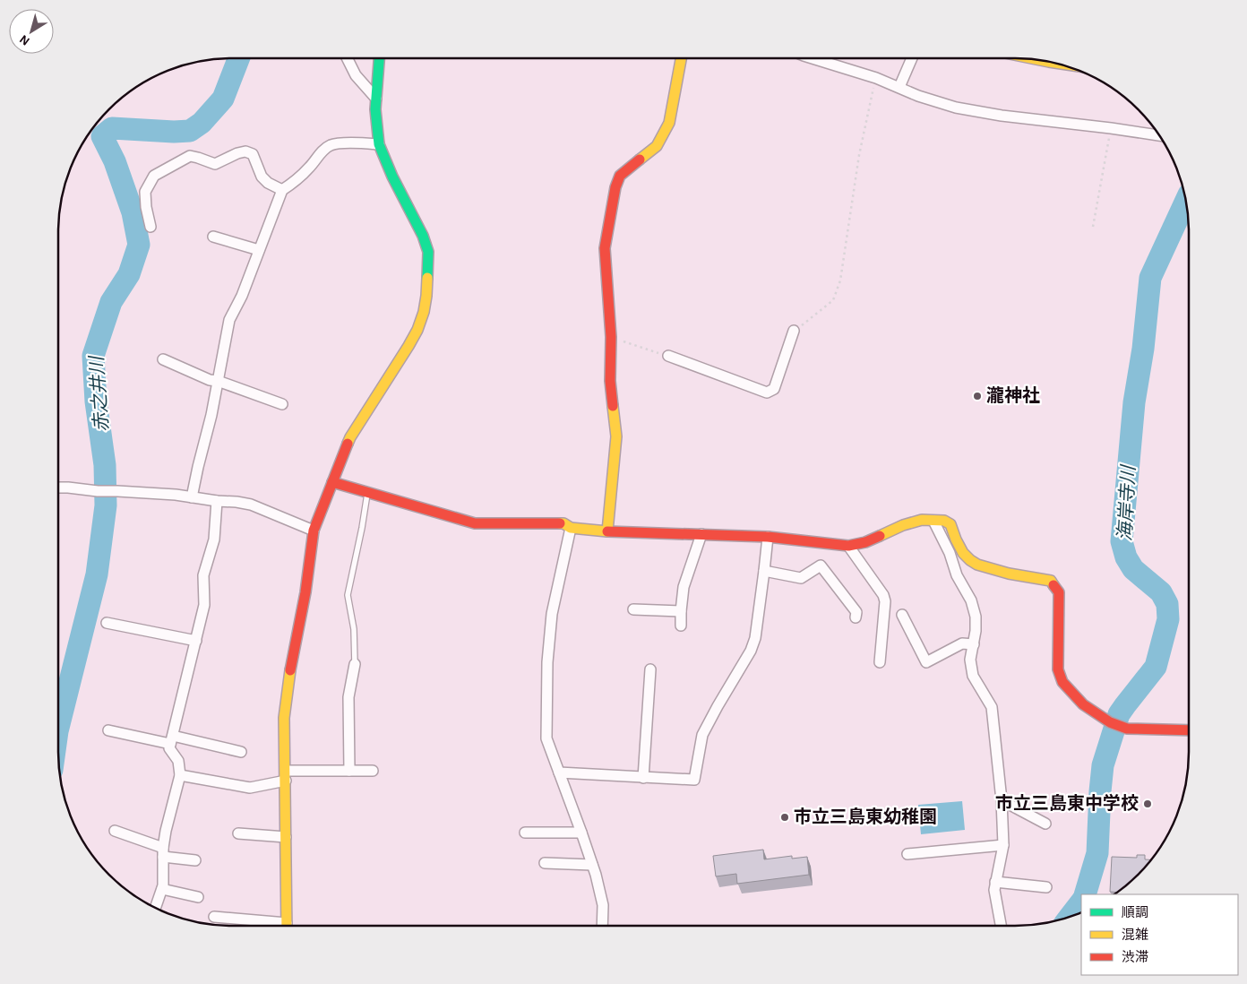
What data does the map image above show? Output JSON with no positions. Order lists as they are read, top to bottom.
{
  "water": ["赤之井川", "海岸寺川"],
  "places": ["瀧神社", "市立三島東中学校", "市立三島東幼稚園"],
  "legend": ["順調", "混雑", "渋滞"],
  "north": "bottom left"
}
